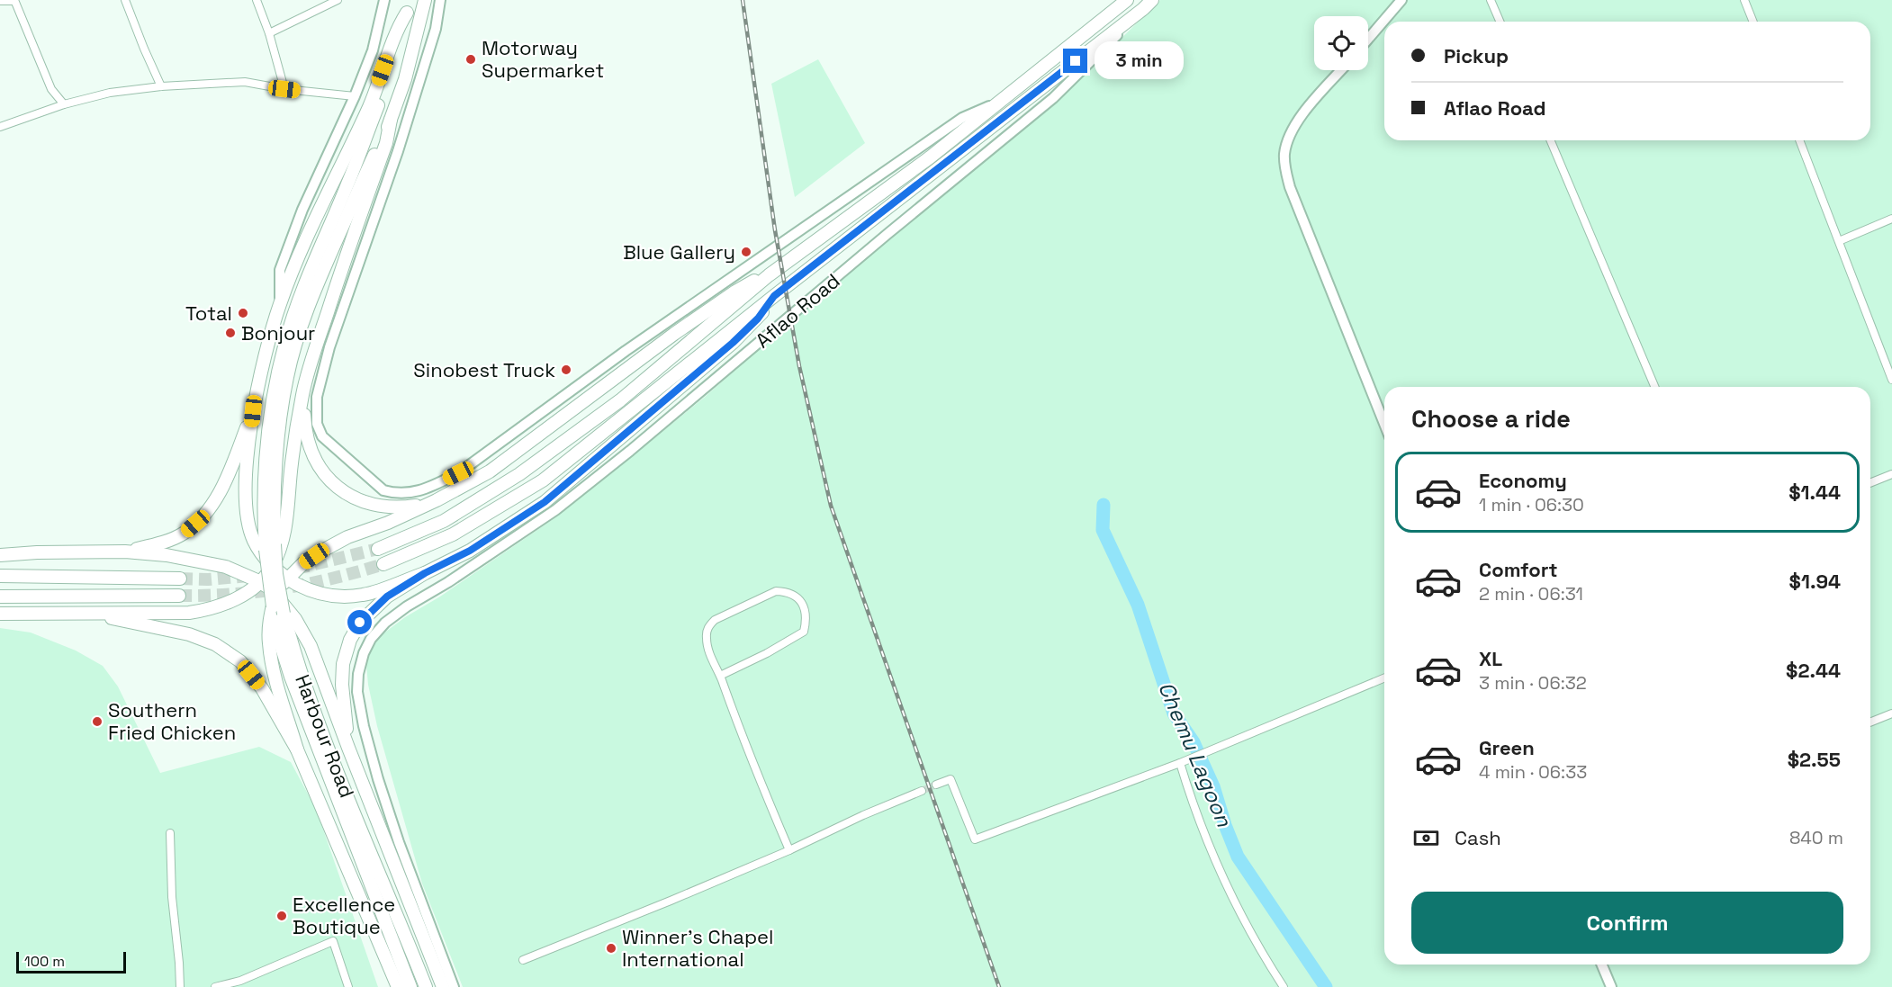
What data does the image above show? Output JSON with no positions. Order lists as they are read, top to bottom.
{
  "streets": {
    "highway": ["Aflao Road", "Harbour Road"]
  },
  "crossings": [
    ["Aflao Road", "Harbour Road"]
  ],
  "water": ["Chemu Lagoon"],
  "places": [
    "Motorway Supermarket",
    "Blue Gallery",
    "Total",
    "Bonjour",
    "Sinobest Truck",
    "Southern Fried Chicken",
    "Excellence Boutique",
    "Winner's Chapel International"
  ],
  "scale_bar": "100 m",
  "page": {
    "banner": ["Pickup", "Aflao Road"],
    "bubble": "3 min",
    "heading": "Choose a ride",
    "list": [
      {
        "name": "Economy",
        "note": "1 min · 06:30",
        "value": "$1.44"
      },
      {
        "name": "Comfort",
        "note": "2 min · 06:31",
        "value": "$1.94"
      },
      {
        "name": "XL",
        "note": "3 min · 06:32",
        "value": "$2.44"
      },
      {
        "name": "Green",
        "note": "4 min · 06:33",
        "value": "$2.55"
      }
    ],
    "pay": ["Cash", "840 m"],
    "buttons": "Confirm",
    "scale": "100 m"
  }
}
